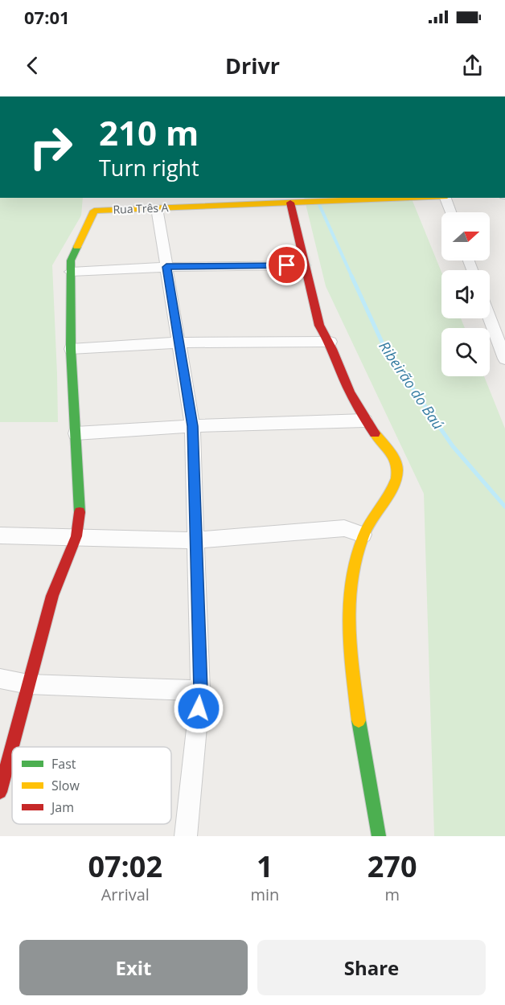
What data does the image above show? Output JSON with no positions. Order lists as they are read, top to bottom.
{
  "streets": {
    "street": ["Rua Três A"]
  },
  "water": ["Ribeirão do Baú"],
  "legend": ["Fast", "Slow", "Jam"],
  "north": "right",
  "page": {
    "status": "07:01",
    "header": "Drivr",
    "turn": ["210 m", "Turn right"],
    "eta": [
      "07:02",
      "Arrival",
      "1",
      "min",
      "270",
      "m"
    ],
    "buttons": ["Exit", "Share"]
  }
}
